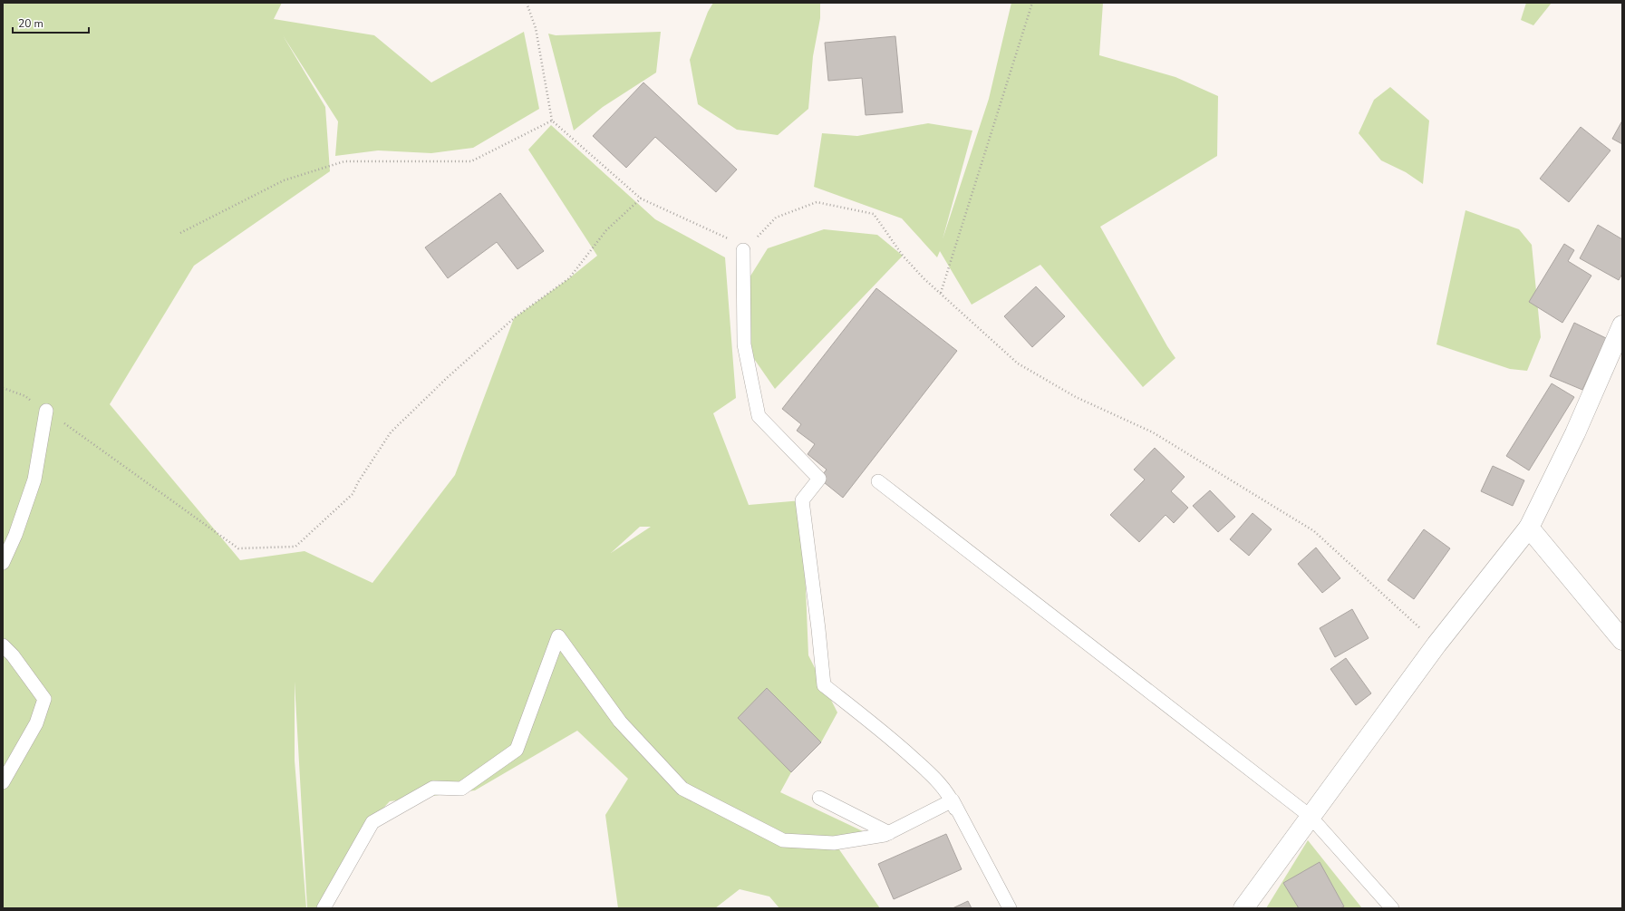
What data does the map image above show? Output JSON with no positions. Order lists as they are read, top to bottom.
{
  "scale_bar": "20 m"
}
